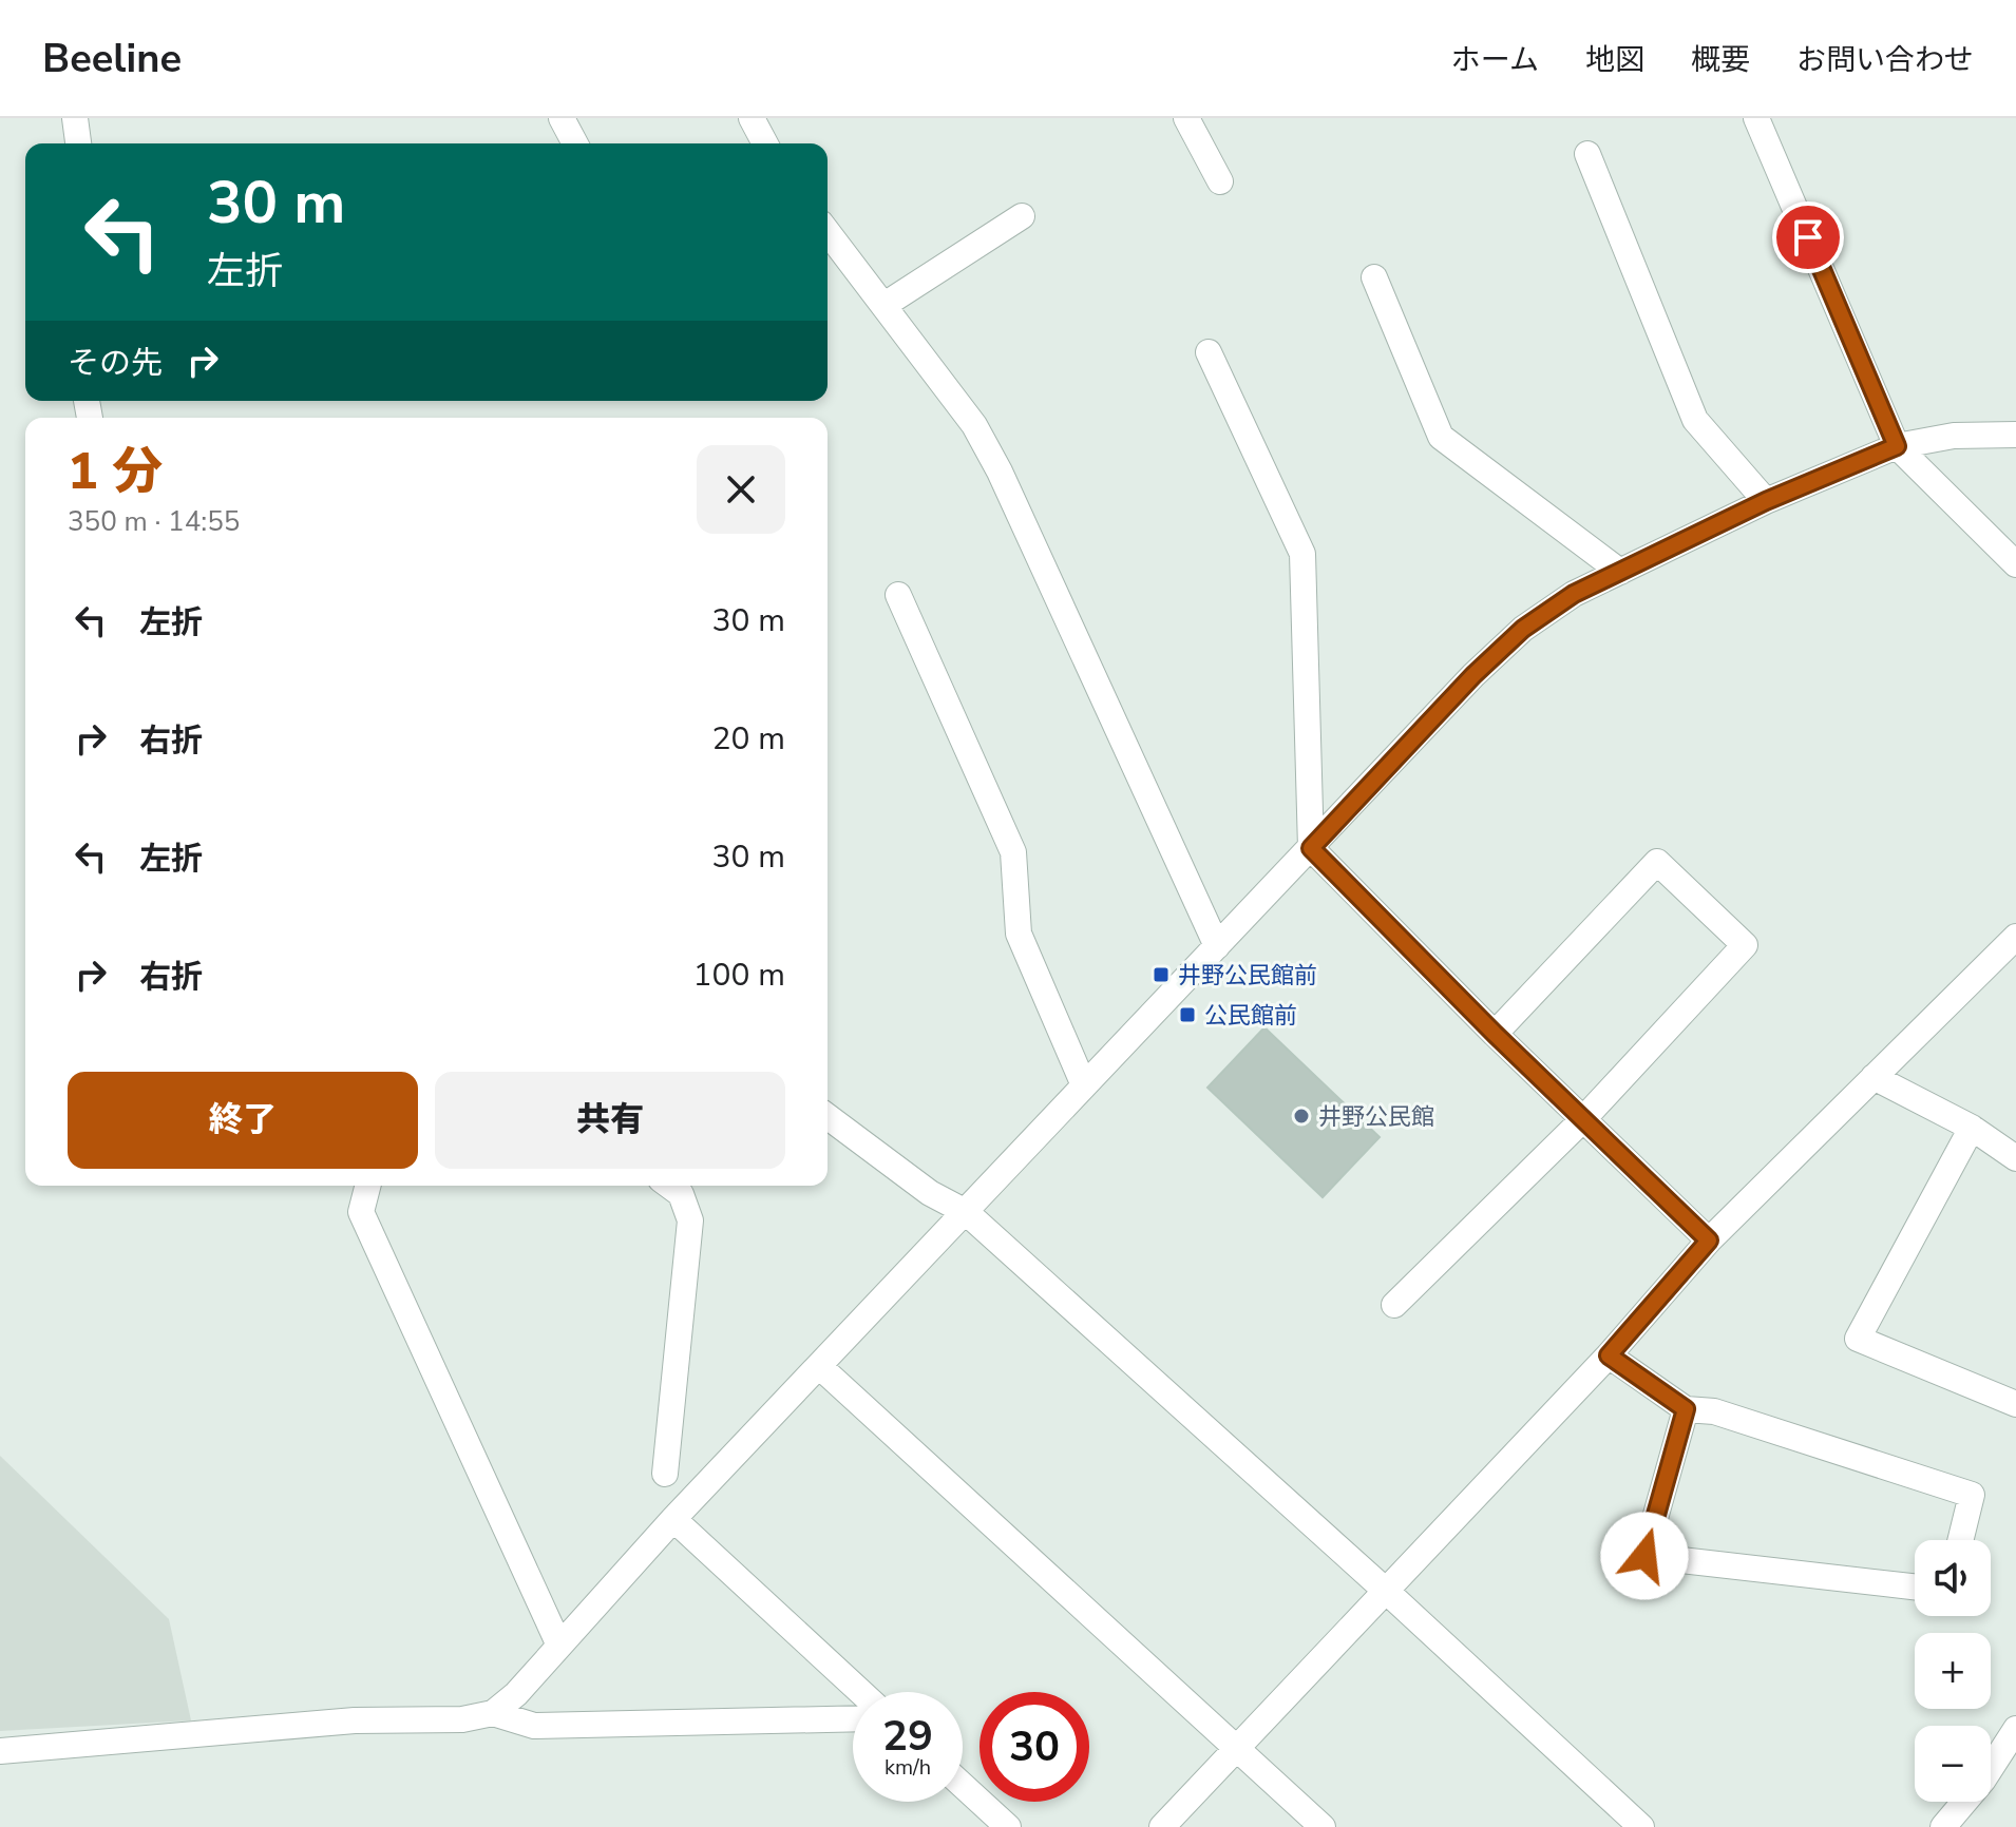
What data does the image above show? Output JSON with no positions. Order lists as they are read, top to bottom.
{
  "places": {
    "transit": ["井野公民館前", "公民館前"],
    "other": ["井野公民館"]
  },
  "page": {
    "header": "Beeline",
    "nav": [
      "ホーム",
      "地図",
      "概要",
      "お問い合わせ"
    ],
    "turn": ["30 m", "左折"],
    "then": "その先",
    "heading": ["1 分", "350 m · 14:55"],
    "list": [
      {
        "name": "左折",
        "value": "30 m"
      },
      {
        "name": "右折",
        "value": "20 m"
      },
      {
        "name": "左折",
        "value": "30 m"
      },
      {
        "name": "右折",
        "value": "100 m"
      }
    ],
    "buttons": ["終了", "共有"],
    "map_buttons": ["+", "−"],
    "speed": "29 km/h",
    "limit": "30"
  }
}
